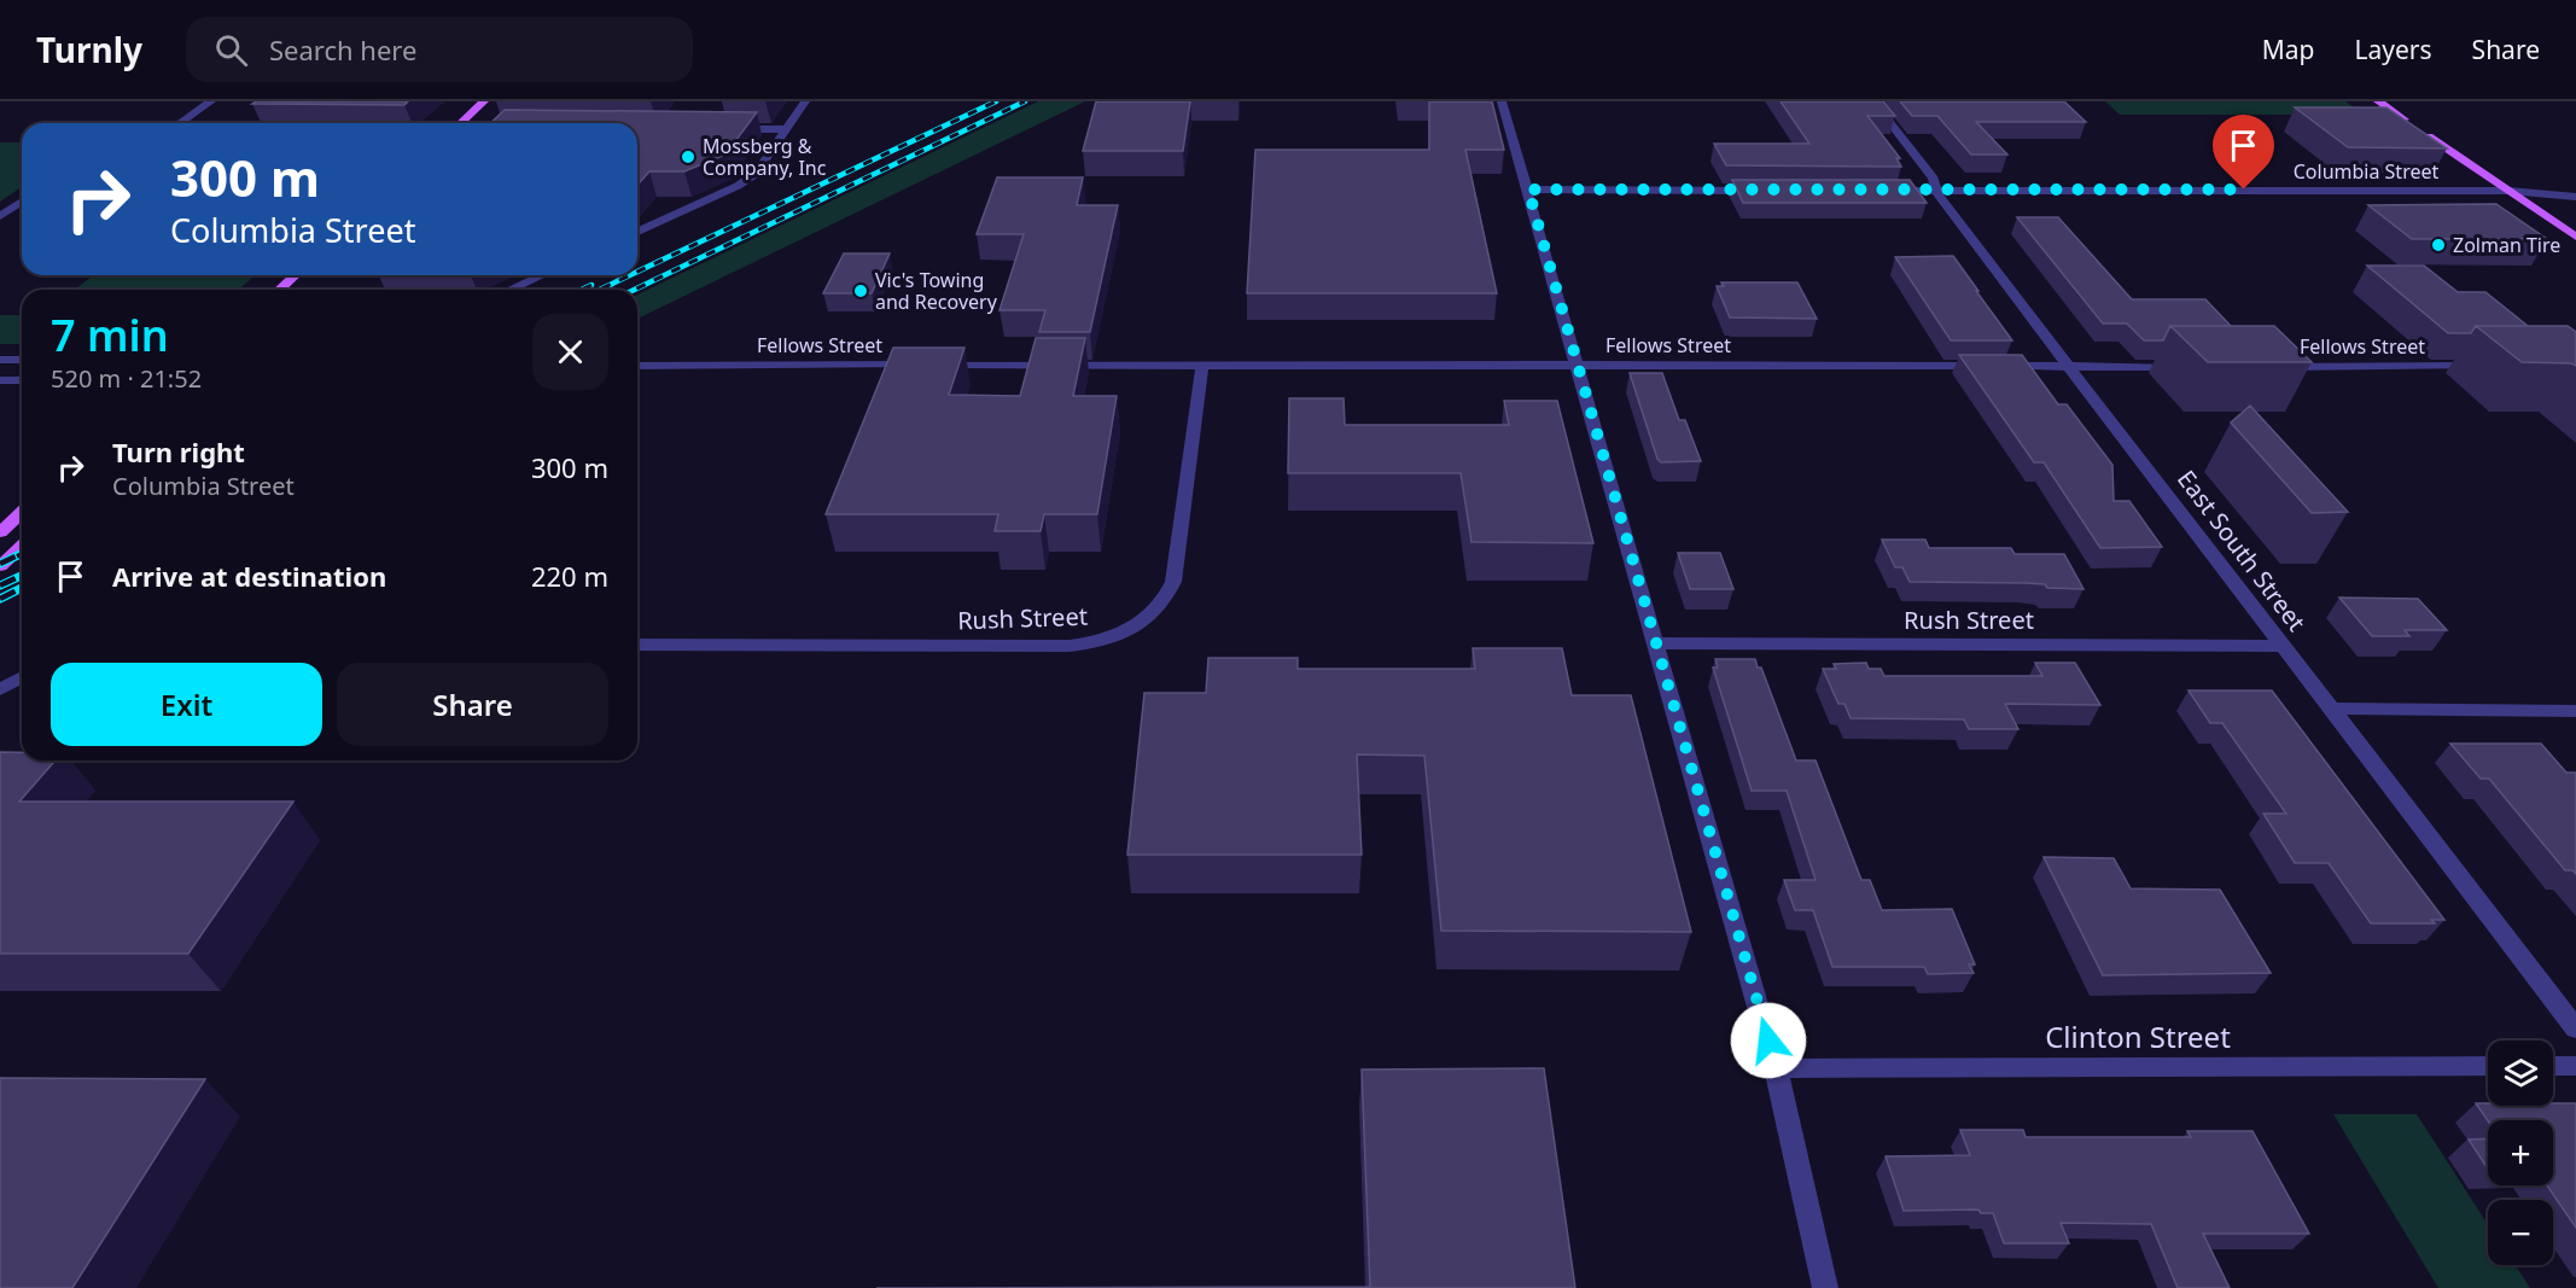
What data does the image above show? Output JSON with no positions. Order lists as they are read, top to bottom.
{
  "streets": {
    "street": [
      "Columbia Street",
      "Fellows Street",
      "East South Street",
      "Rush Street",
      "Clinton Street"
    ]
  },
  "crossings": [
    ["Columbia Street", "East South Street"],
    ["Fellows Street", "East South Street"],
    ["Fellows Street", "Rush Street"],
    ["East South Street", "Rush Street"]
  ],
  "places": ["Mossberg & Company, Inc", "Zolman Tire", "Vic's Towing and Recovery"],
  "page": {
    "header": "Turnly",
    "search": "Search here",
    "nav": ["Map", "Layers", "Share"],
    "turn": ["300 m", "Columbia Street"],
    "heading": ["7 min", "520 m · 21:52"],
    "list": [
      {
        "name": "Turn right",
        "note": "Columbia Street",
        "value": "300 m"
      },
      {
        "name": "Arrive at destination",
        "value": "220 m"
      }
    ],
    "buttons": ["Exit", "Share"],
    "map_buttons": ["+", "−"]
  }
}
